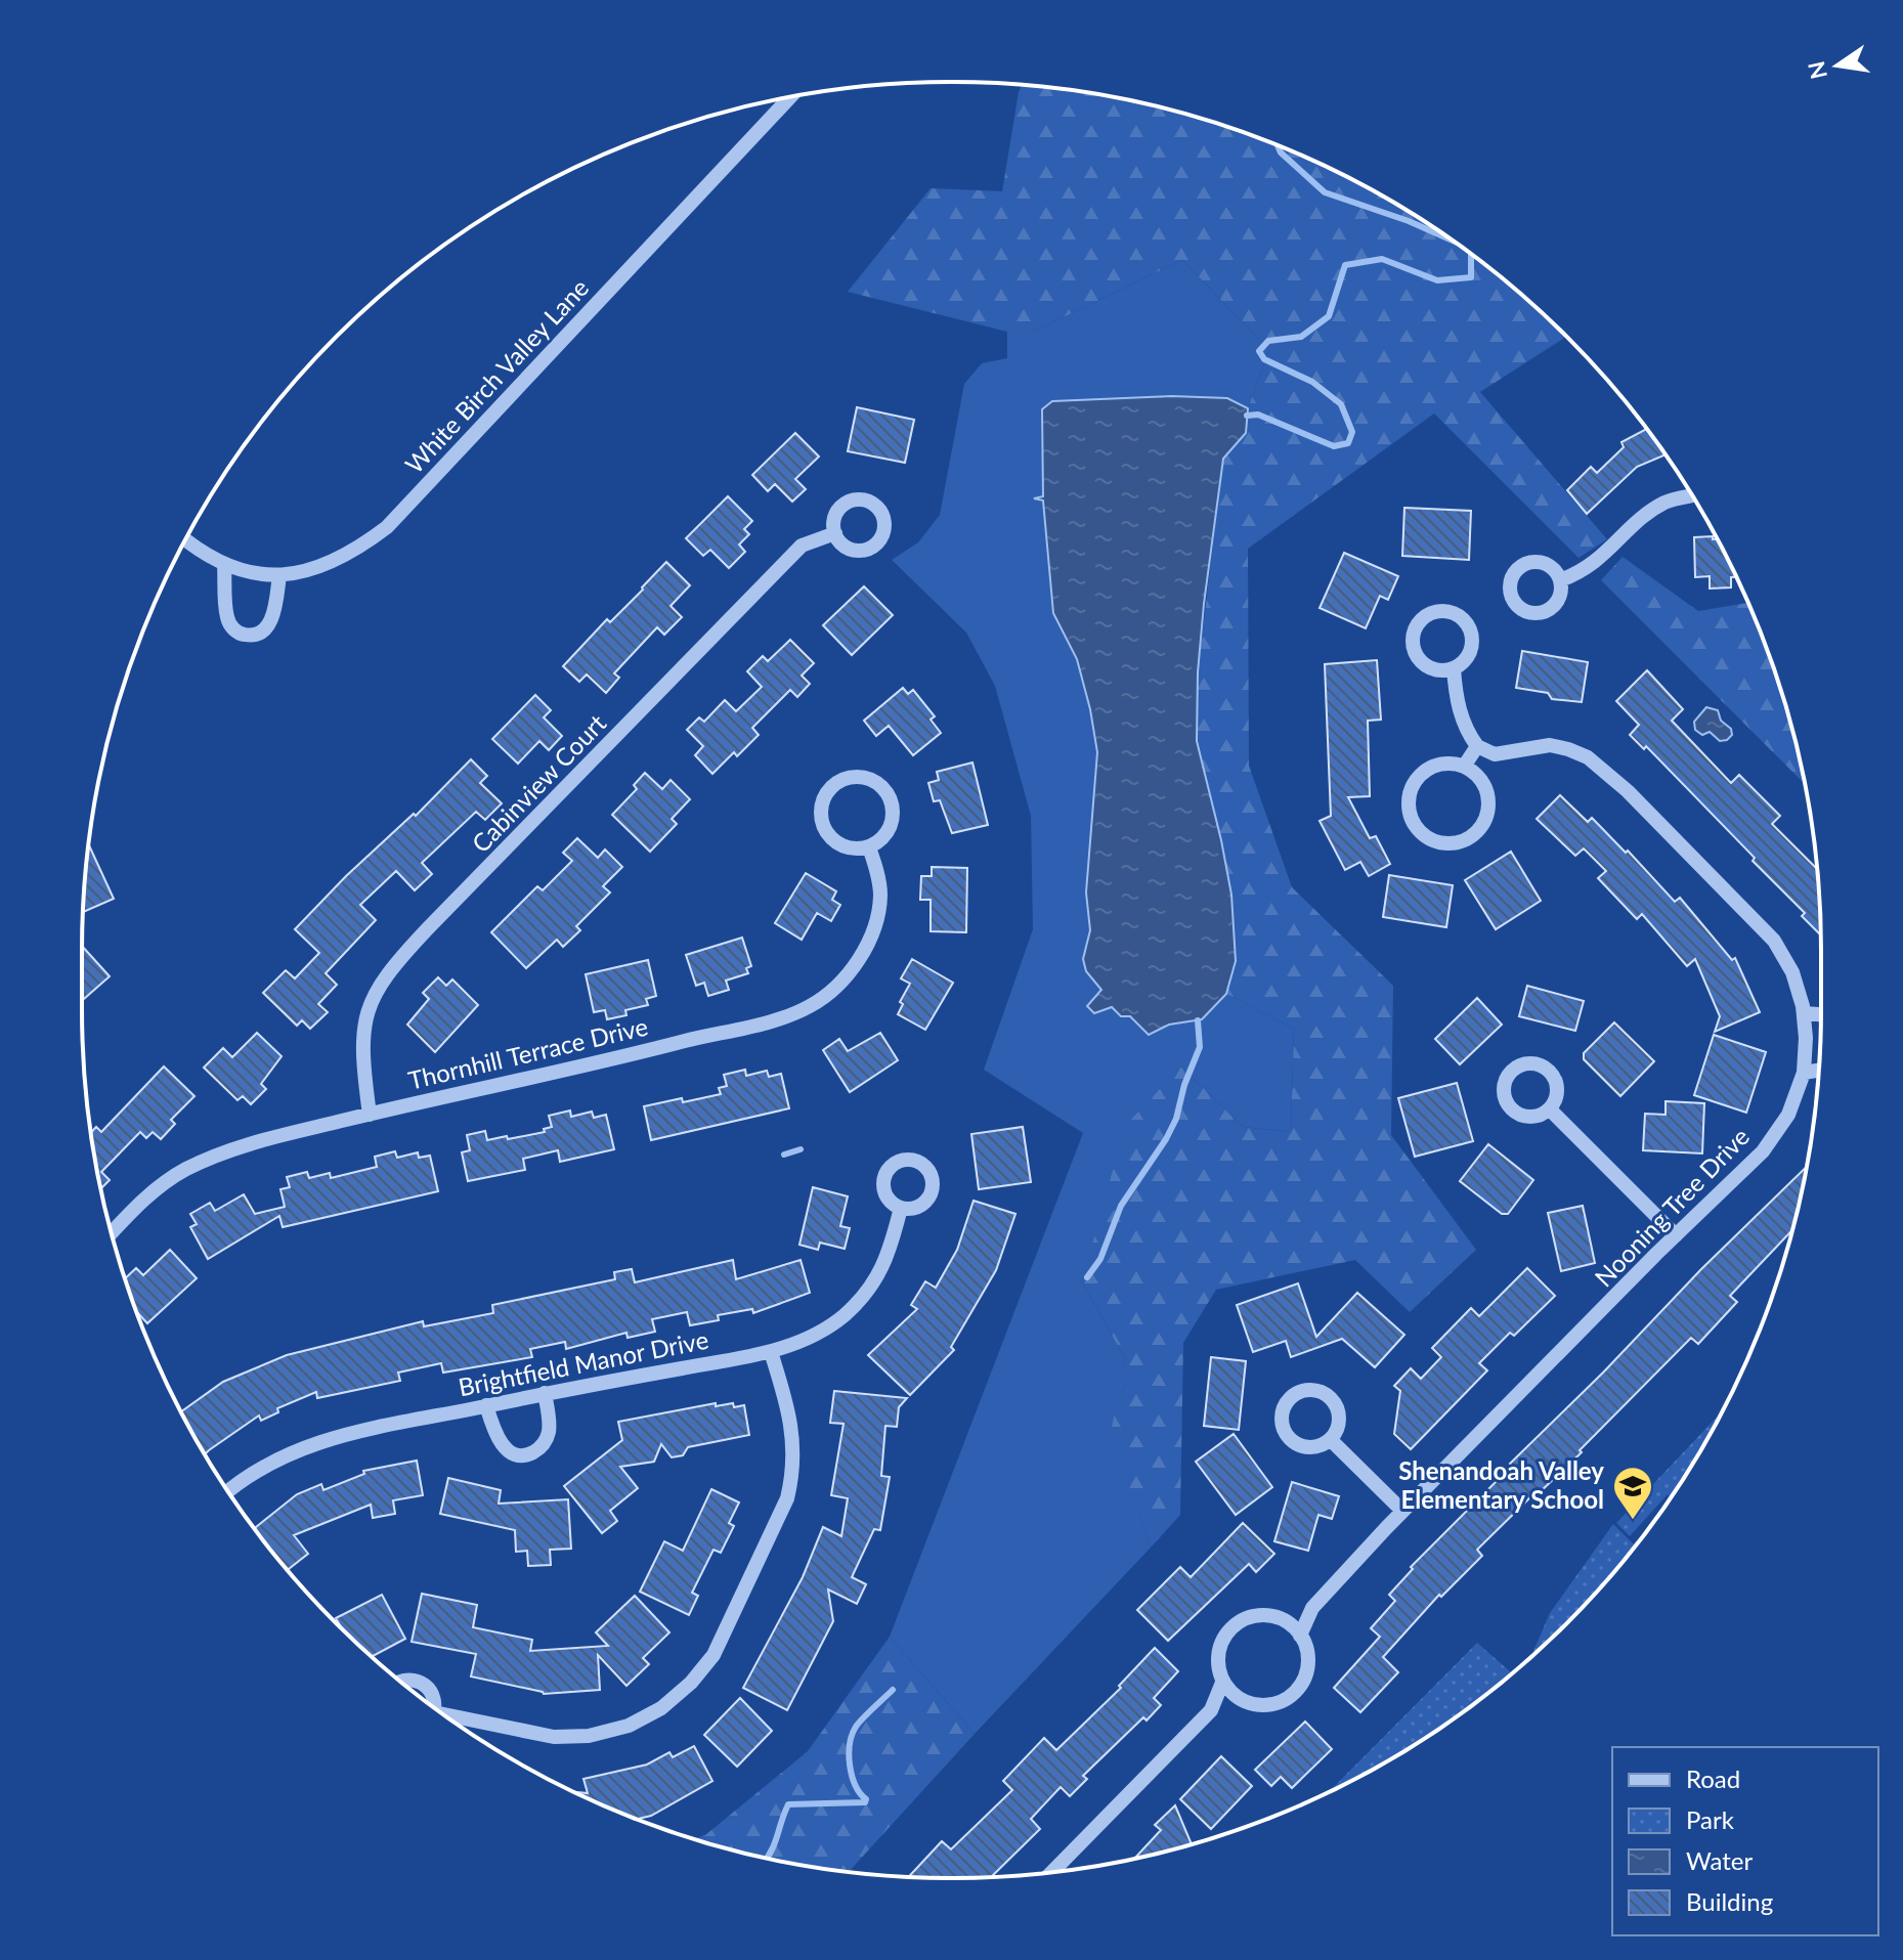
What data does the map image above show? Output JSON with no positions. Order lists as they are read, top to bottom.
{
  "streets": {
    "street": [
      "White Birch Valley Lane",
      "Cabinview Court",
      "Thornhill Terrace Drive",
      "Nooning Tree Drive",
      "Brightfield Manor Drive"
    ]
  },
  "crossings": [
    ["Cabinview Court", "Thornhill Terrace Drive"]
  ],
  "places": {
    "school or university": ["Shenandoah Valley Elementary School"]
  },
  "legend": [
    "Road",
    "Park",
    "Water",
    "Building"
  ],
  "north": "left"
}
